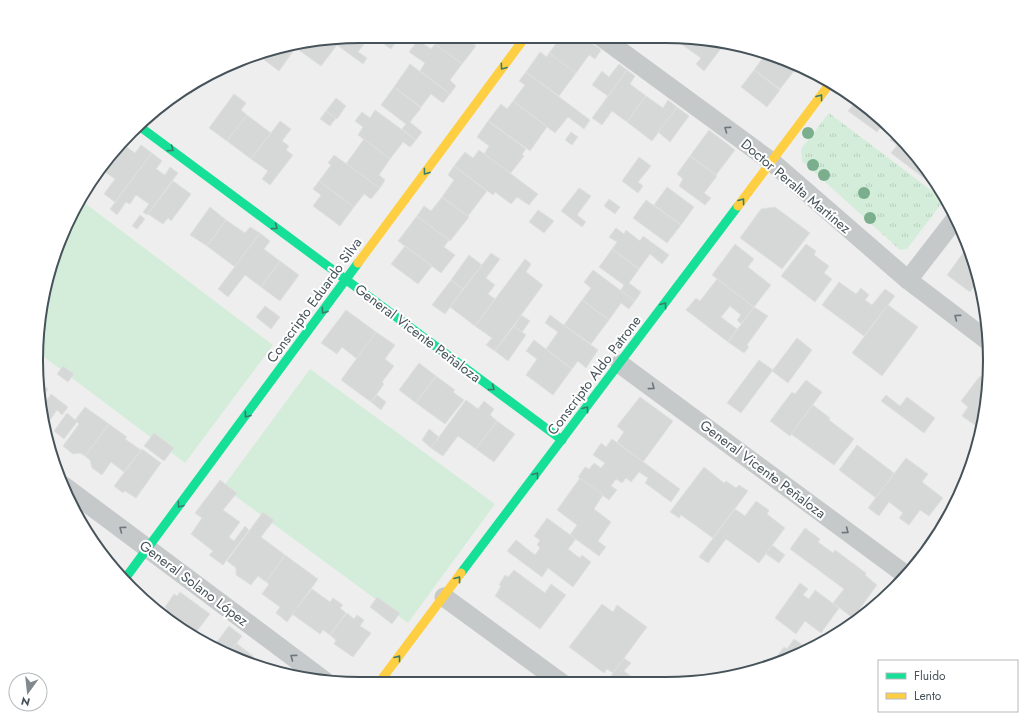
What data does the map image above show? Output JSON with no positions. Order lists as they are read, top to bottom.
{
  "streets": {
    "street": [
      "Doctor Peralta Martínez",
      "Conscripto Eduardo Silva",
      "General Vicente Peñaloza",
      "Conscripto Aldo Patrone",
      "General Solano López"
    ]
  },
  "crossings": [
    ["Doctor Peralta Martínez", "Conscripto Aldo Patrone"],
    ["Conscripto Eduardo Silva", "General Vicente Peñaloza"],
    ["Conscripto Eduardo Silva", "General Solano López"],
    ["General Vicente Peñaloza", "Conscripto Aldo Patrone"]
  ],
  "one_way": [
    "Doctor Peralta Martínez",
    "Conscripto Eduardo Silva",
    "General Vicente Peñaloza",
    "Conscripto Aldo Patrone",
    "General Solano López"
  ],
  "legend": ["Fluido", "Lento"],
  "north": "bottom"
}
